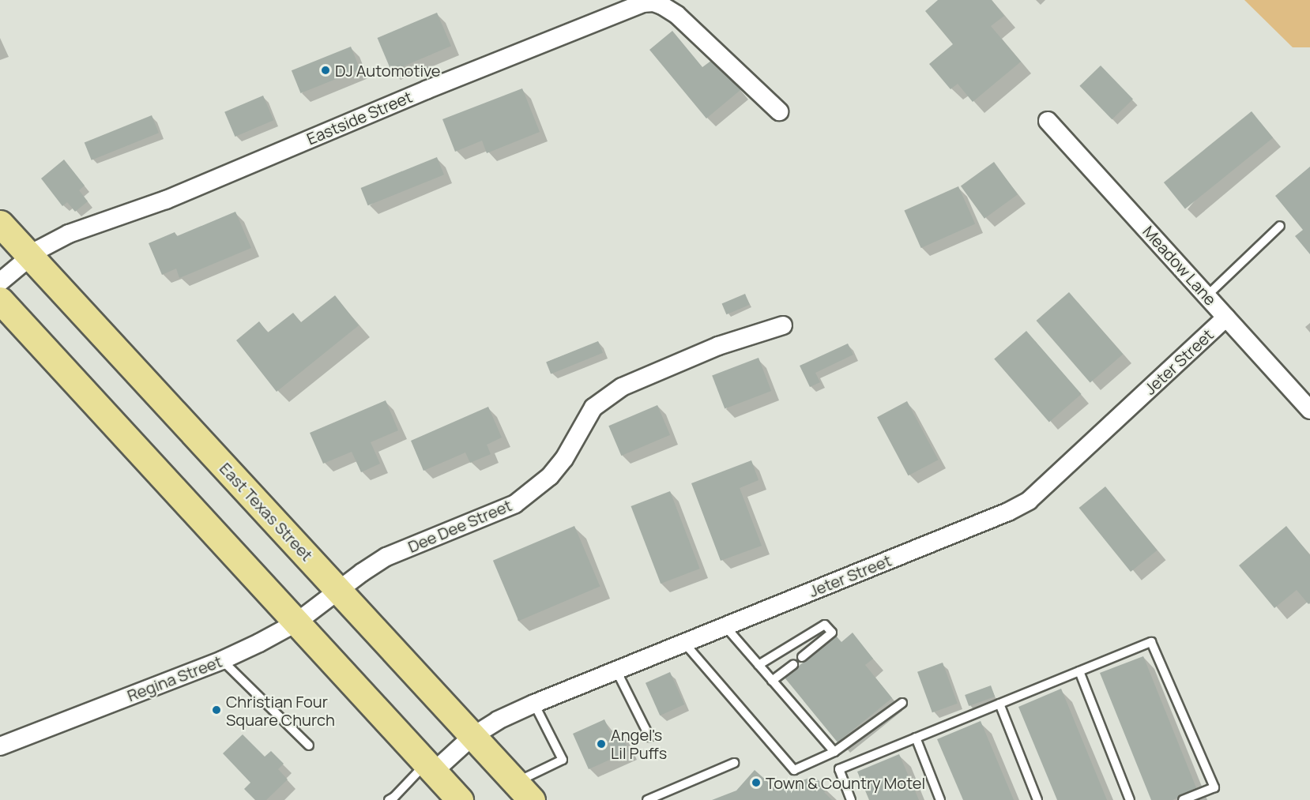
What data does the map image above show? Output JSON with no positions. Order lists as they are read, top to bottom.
{
  "streets": {
    "main road": ["East Texas Street"],
    "street": [
      "Eastside Street",
      "Meadow Lane",
      "Jeter Street",
      "Dee Dee Street",
      "Regina Street"
    ]
  },
  "crossings": [
    ["Eastside Street", "East Texas Street"],
    ["Meadow Lane", "Jeter Street"],
    ["Jeter Street", "East Texas Street"],
    ["East Texas Street", "Dee Dee Street"],
    ["East Texas Street", "Regina Street"],
    ["Dee Dee Street", "Regina Street"]
  ],
  "places": [
    "DJ Automotive",
    "Christian Four Square Church",
    "Angel's Lil Puffs",
    "Town & Country Motel"
  ]
}
